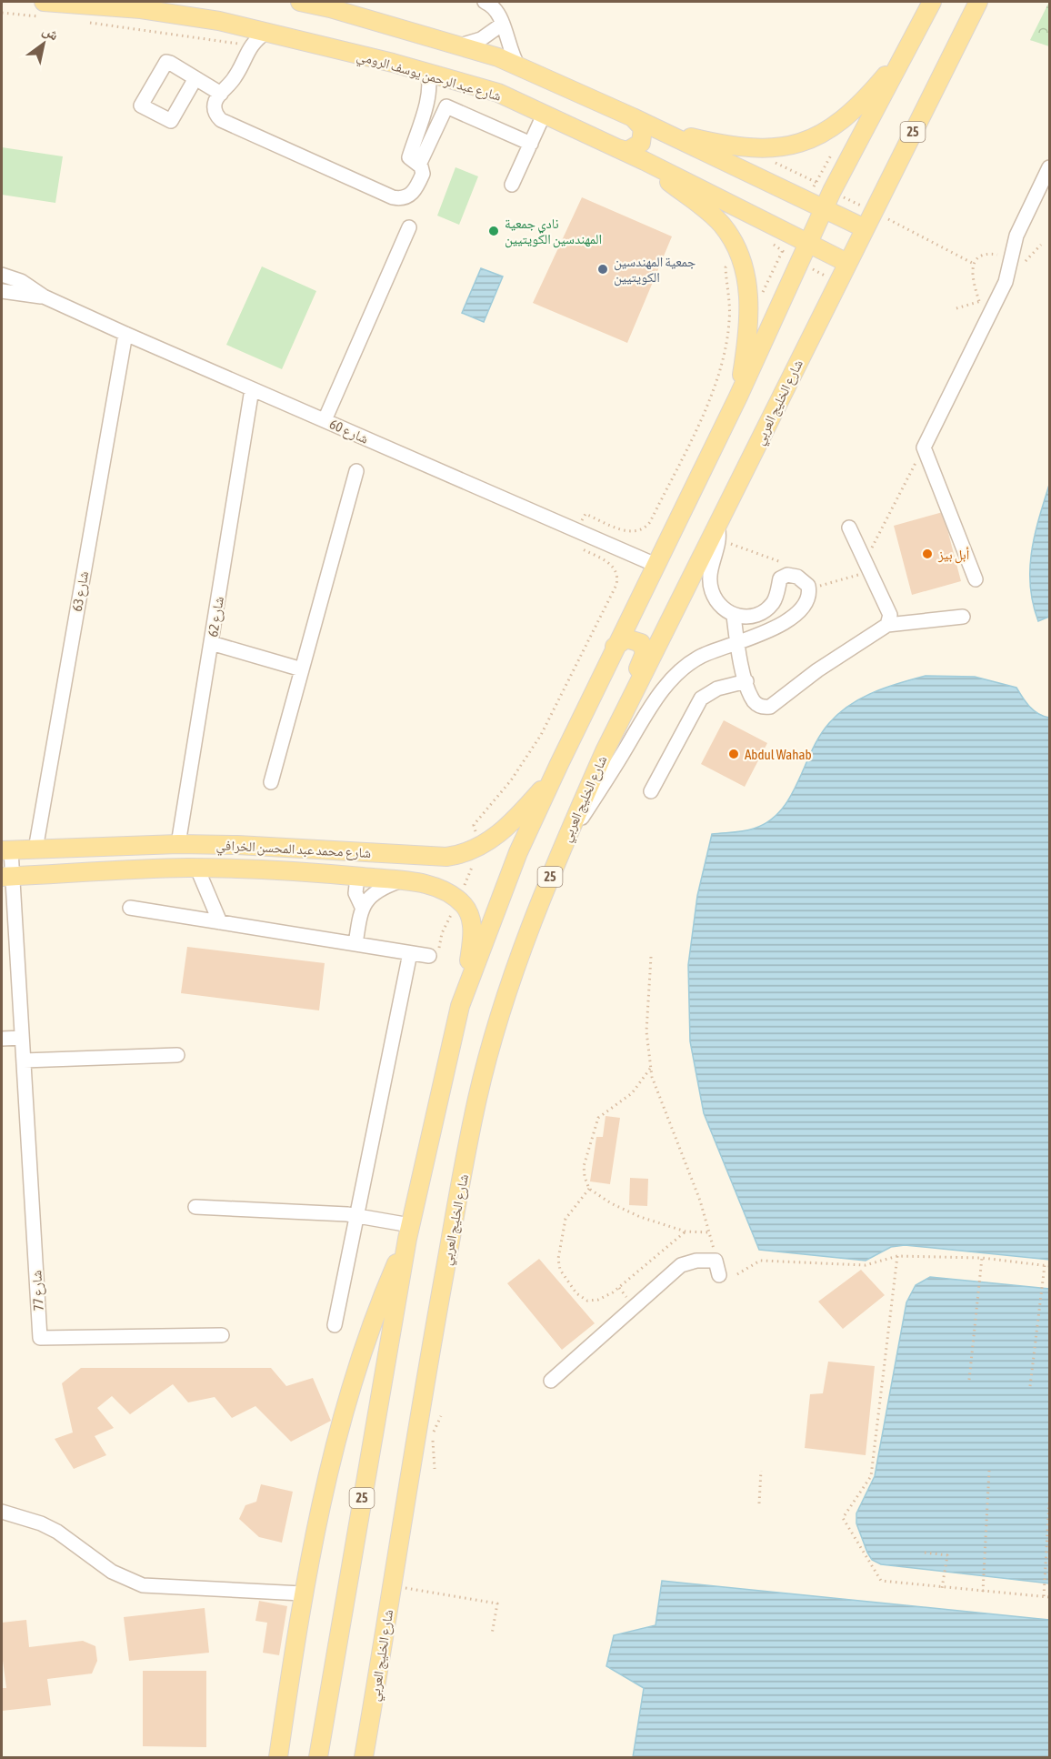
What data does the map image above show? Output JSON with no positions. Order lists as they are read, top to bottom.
{
  "streets": {
    "main road": [
      "شارع عبد الرحمن يوسف الرومي",
      "25",
      "شارع الخليج العربي",
      "شارع محمد عبد المحسن الخرافي"
    ],
    "street": [
      "شارع 60",
      "شارع 63",
      "شارع 62",
      "شارع 77"
    ]
  },
  "crossings": [
    ["شارع عبد الرحمن يوسف الرومي", "25"],
    ["شارع عبد الرحمن يوسف الرومي", "شارع الخليج العربي"],
    ["25", "شارع 60"],
    ["25", "شارع محمد عبد المحسن الخرافي"],
    ["شارع 60", "شارع 63"],
    ["شارع 60", "شارع 62"],
    ["شارع 63", "شارع محمد عبد المحسن الخرافي"],
    ["شارع 62", "شارع محمد عبد المحسن الخرافي"],
    ["شارع محمد عبد المحسن الخرافي", "شارع 77"]
  ],
  "places": [
    "نادي جمعية المهندسين الكويتيين",
    "جمعية المهندسين الكويتيين",
    "أبل بيز",
    "Abdul Wahab"
  ],
  "north": "top right"
}
